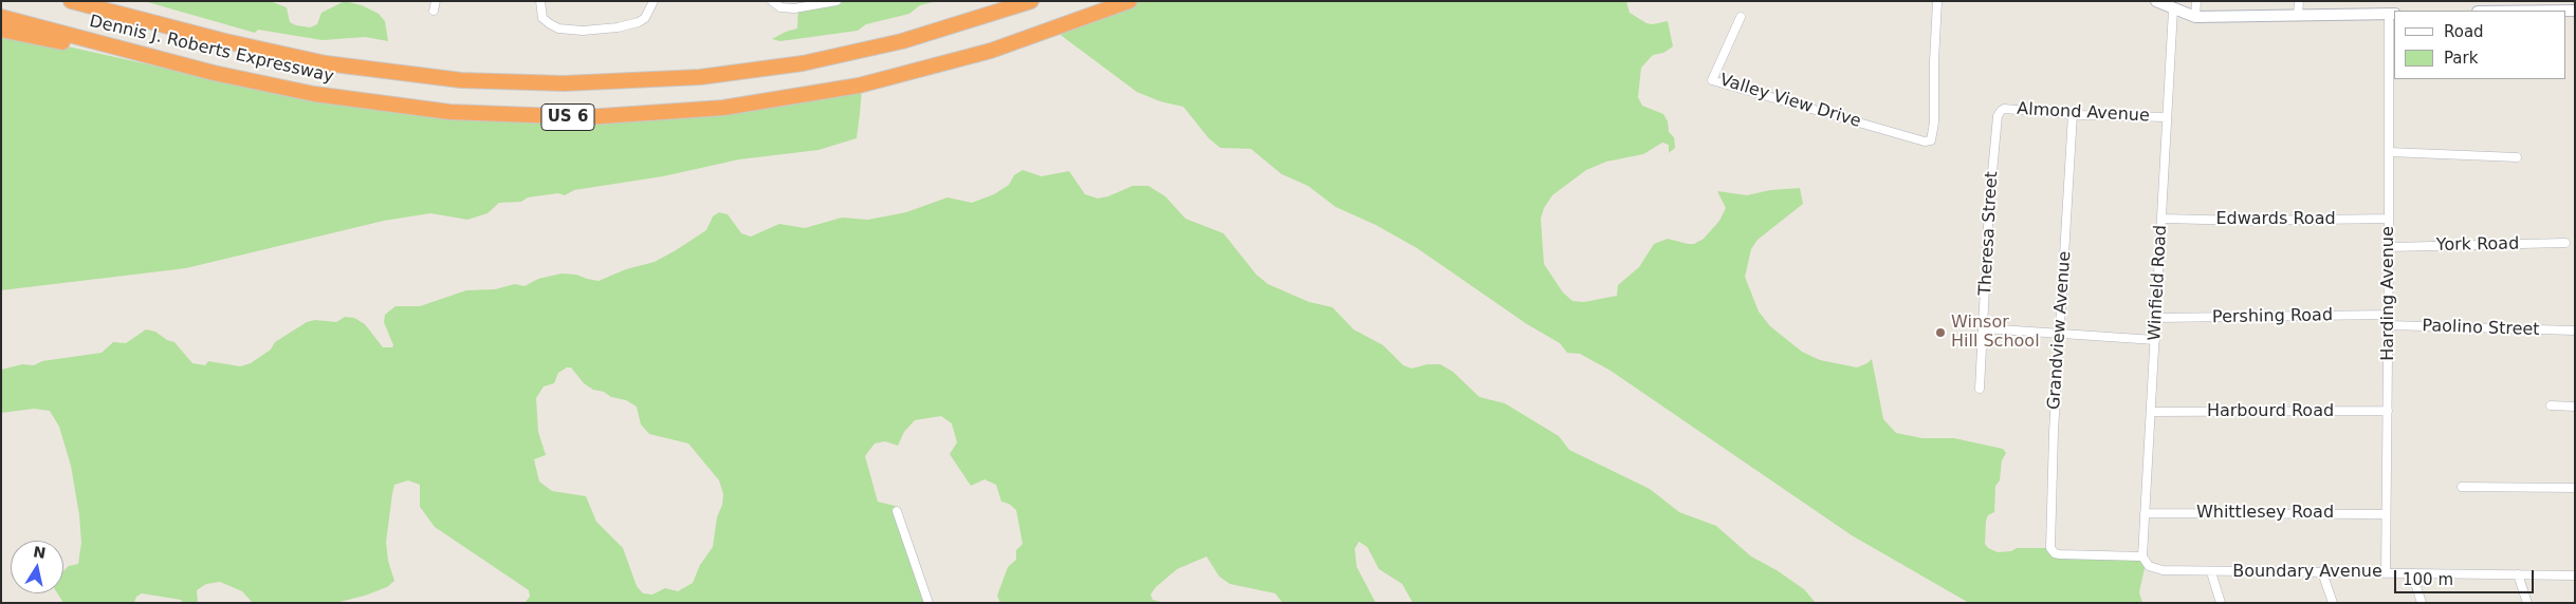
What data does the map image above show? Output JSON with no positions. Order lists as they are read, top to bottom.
{
  "streets": {
    "highway": ["Dennis J. Roberts Expressway", "US 6"],
    "street": [
      "Valley View Drive",
      "Almond Avenue",
      "Edwards Road",
      "Theresa Street",
      "York Road",
      "Winfield Road",
      "Harding Avenue",
      "Pershing Road",
      "Paolino Street",
      "Grandview Avenue",
      "Harbourd Road",
      "Whittlesey Road",
      "Boundary Avenue"
    ]
  },
  "crossings": [
    ["Almond Avenue", "Theresa Street"],
    ["Almond Avenue", "Winfield Road"],
    ["Almond Avenue", "Grandview Avenue"],
    ["Edwards Road", "Winfield Road"],
    ["Edwards Road", "Harding Avenue"],
    ["York Road", "Harding Avenue"],
    ["Winfield Road", "Pershing Road"],
    ["Winfield Road", "Grandview Avenue"],
    ["Winfield Road", "Harbourd Road"],
    ["Winfield Road", "Whittlesey Road"],
    ["Winfield Road", "Boundary Avenue"],
    ["Harding Avenue", "Pershing Road"],
    ["Harding Avenue", "Paolino Street"],
    ["Harding Avenue", "Harbourd Road"],
    ["Harding Avenue", "Whittlesey Road"],
    ["Harding Avenue", "Boundary Avenue"],
    ["Grandview Avenue", "Boundary Avenue"]
  ],
  "places": ["Winsor Hill School"],
  "legend": ["Road", "Park"],
  "scale_bar": "100 m",
  "north": "top"
}
